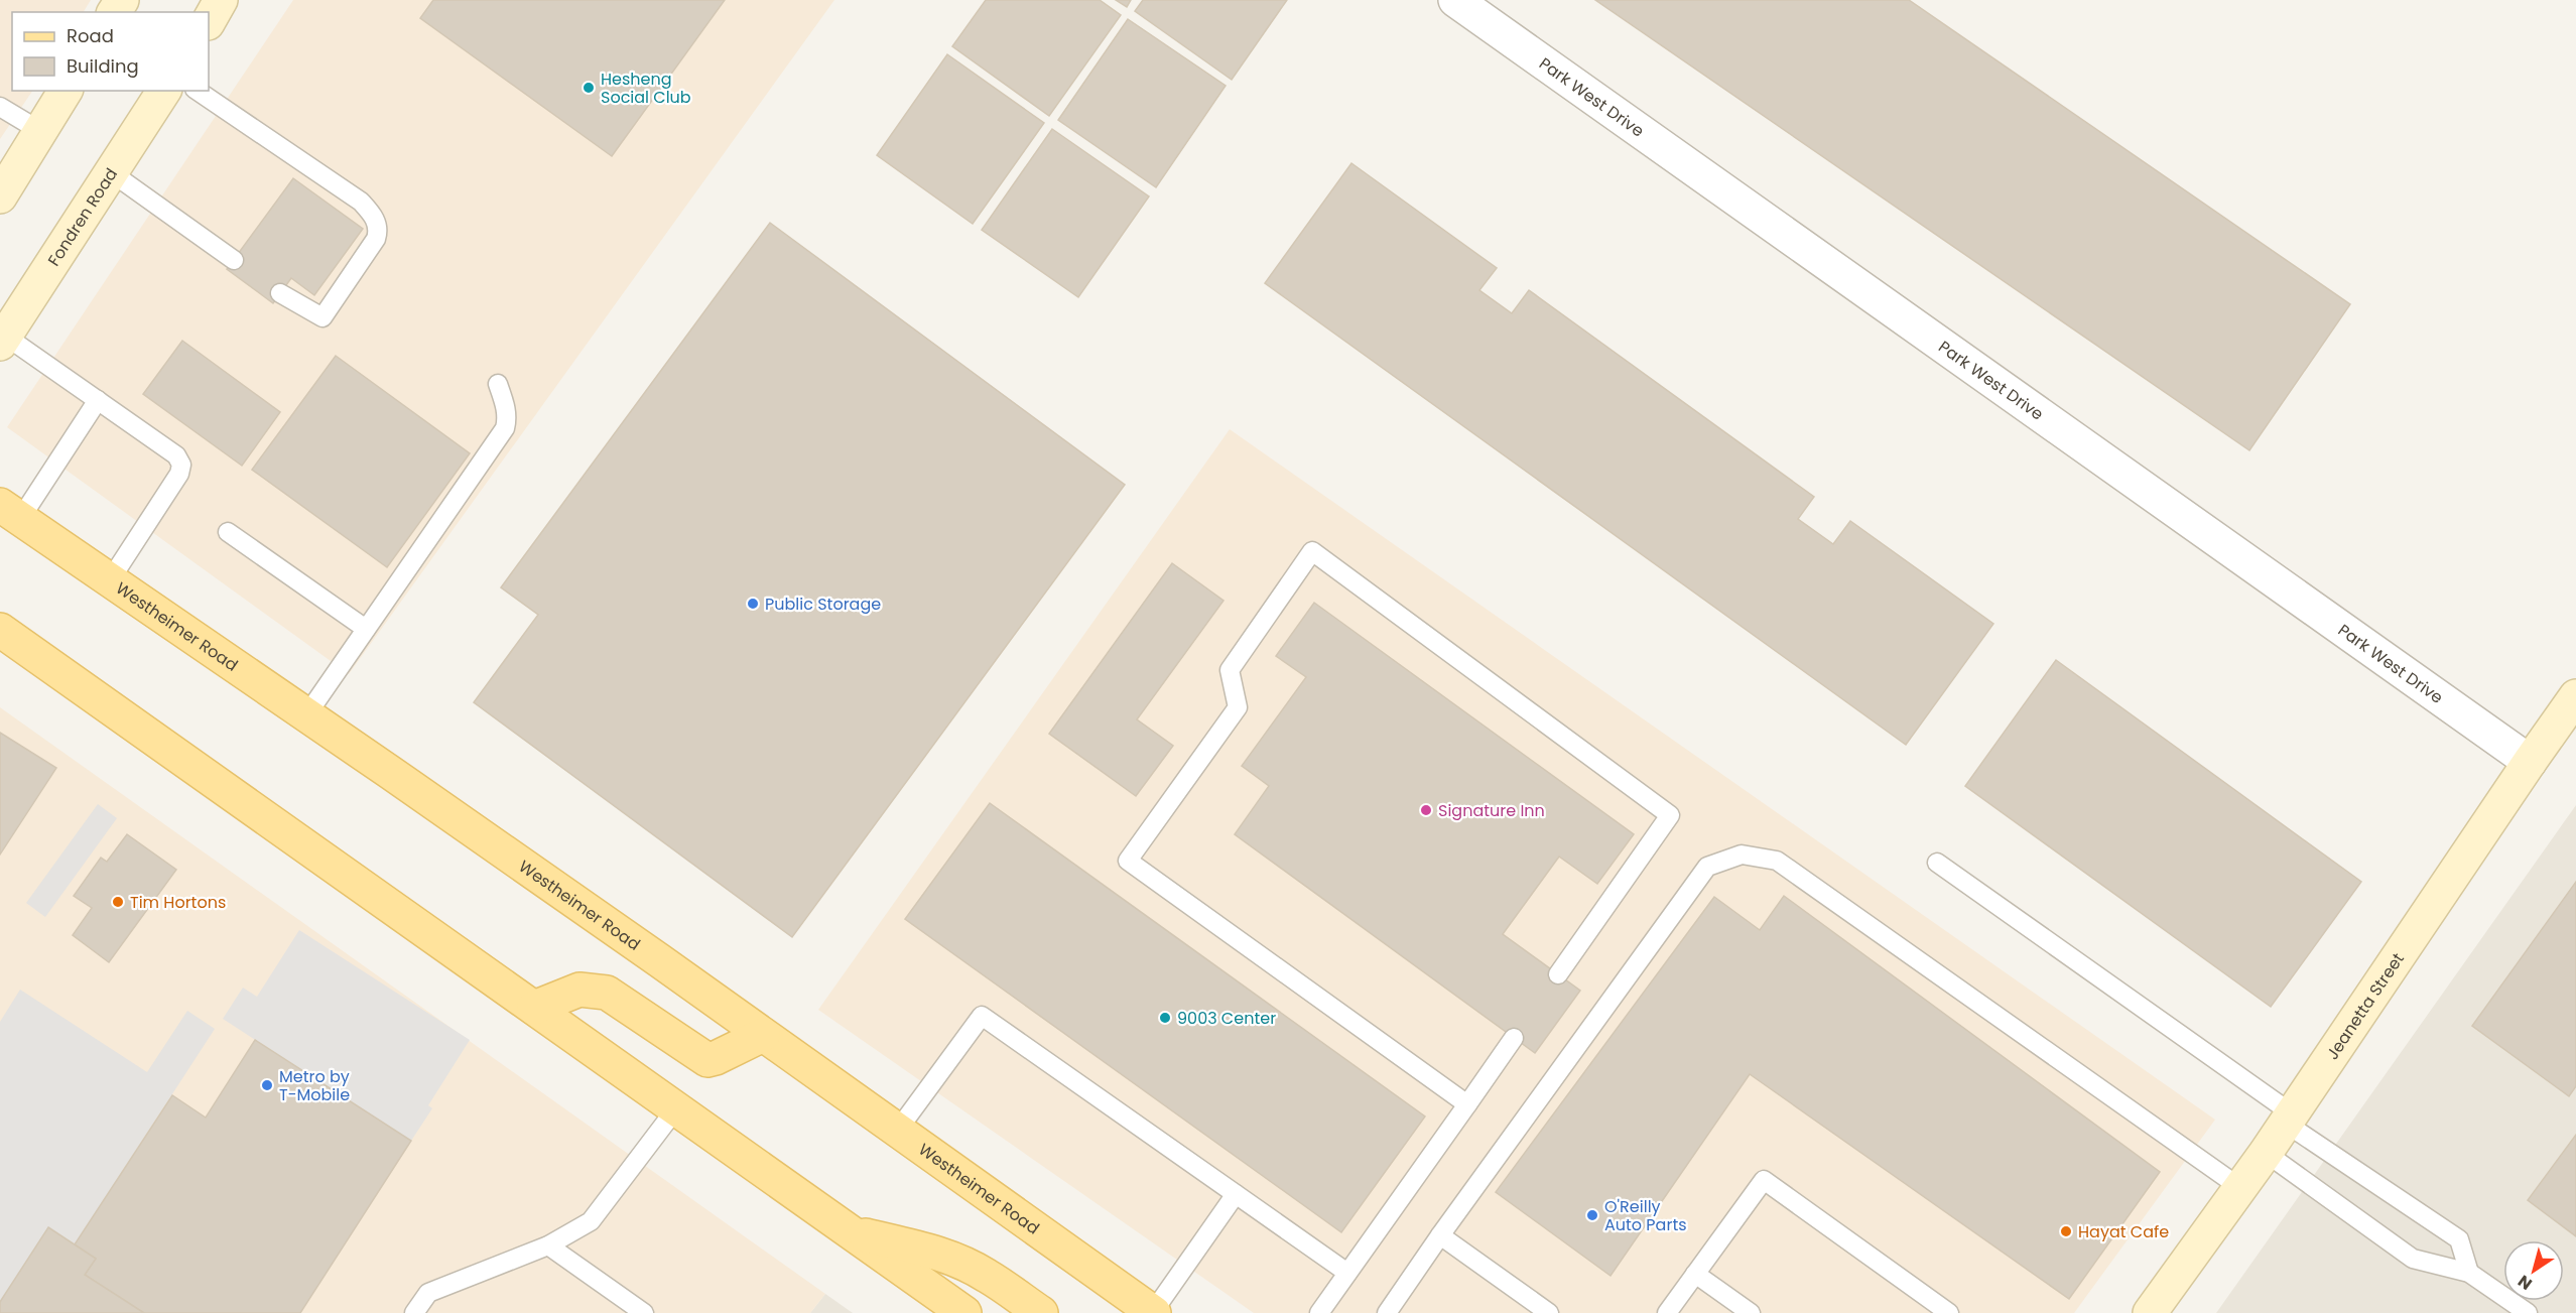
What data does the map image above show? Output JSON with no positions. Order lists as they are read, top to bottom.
{
  "streets": {
    "main road": ["Westheimer Road"],
    "street": ["Park West Drive", "Fondren Road", "Jeanetta Street"]
  },
  "crossings": [
    ["Park West Drive", "Jeanetta Street"]
  ],
  "places": [
    "Hesheng Social Club",
    "Public Storage",
    "Signature Inn",
    "Tim Hortons",
    "9003 Center",
    "Metro by T-Mobile",
    "O'Reilly Auto Parts",
    "Hayat Cafe"
  ],
  "legend": ["Road", "Building"],
  "north": "bottom left"
}
